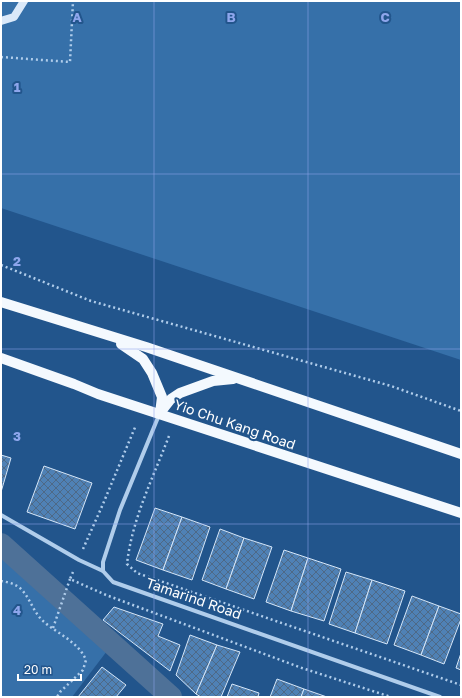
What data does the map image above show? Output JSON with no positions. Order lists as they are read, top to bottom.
{
  "streets": {
    "main road": ["Yio Chu Kang Road"],
    "street": ["Tamarind Road"]
  },
  "scale_bar": "20 m",
  "grid": {
    "columns": ["A", "B", "C"],
    "rows": [
      "1",
      "2",
      "3",
      "4"
    ]
  }
}
